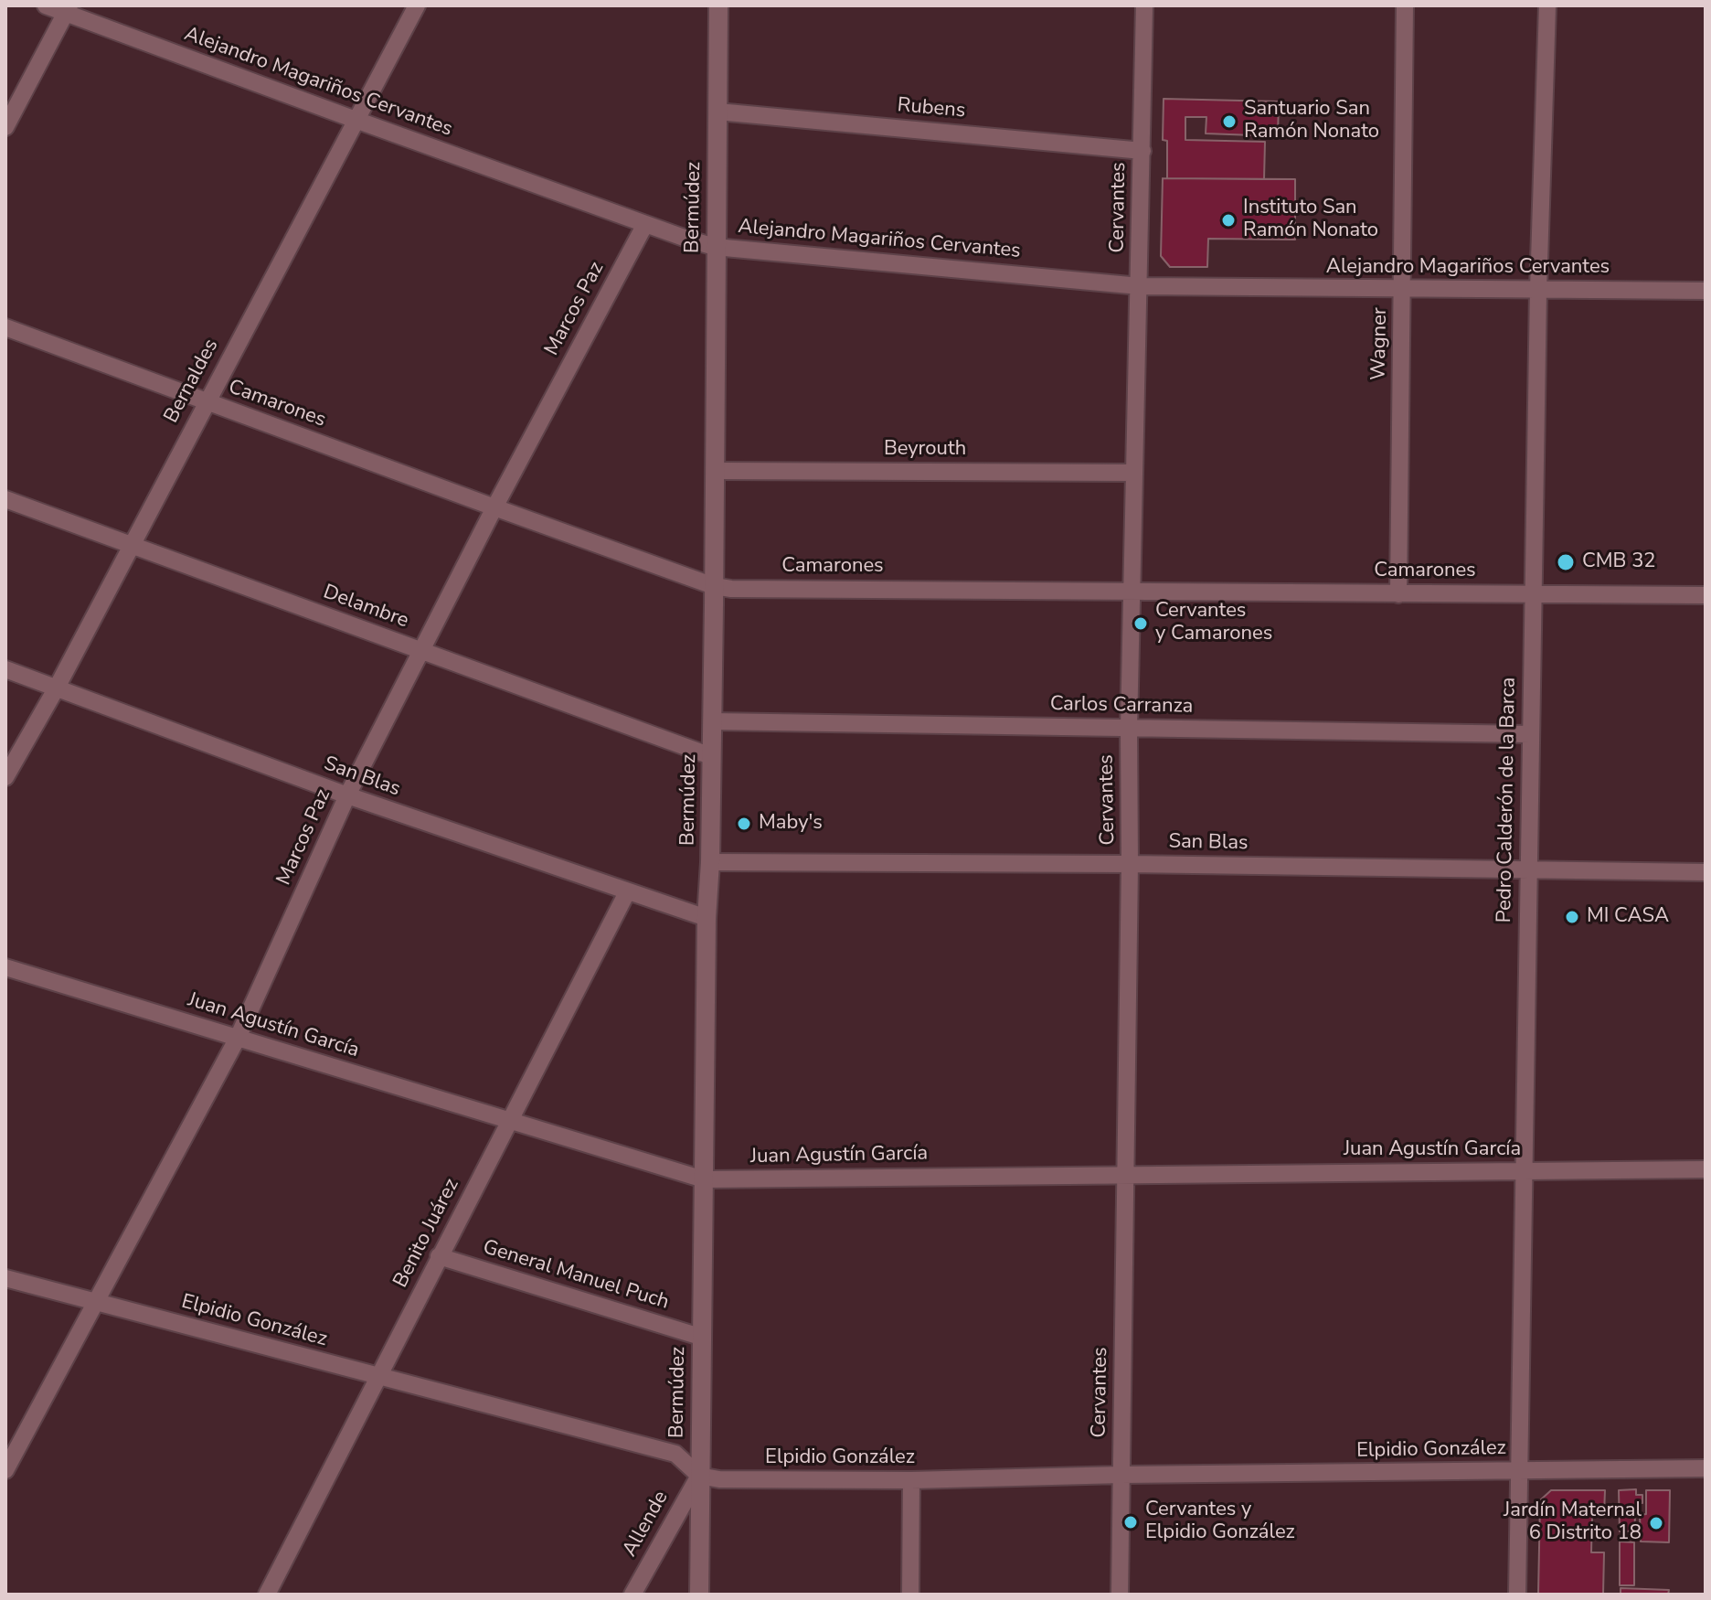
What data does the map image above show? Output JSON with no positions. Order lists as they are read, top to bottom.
{
  "streets": {
    "street": [
      "Alejandro Magariños Cervantes",
      "Rubens",
      "Bermúdez",
      "Cervantes",
      "Marcos Paz",
      "Wagner",
      "Bernaldes",
      "Camarones",
      "Beyrouth",
      "Delambre",
      "Carlos Carranza",
      "San Blas",
      "Pedro Calderón de la Barca",
      "Juan Agustín García",
      "Benito Juárez",
      "General Manuel Puch",
      "Elpidio González",
      "Allende"
    ]
  },
  "crossings": [
    ["Alejandro Magariños Cervantes", "Bermúdez"],
    ["Alejandro Magariños Cervantes", "Cervantes"],
    ["Alejandro Magariños Cervantes", "Marcos Paz"],
    ["Alejandro Magariños Cervantes", "Wagner"],
    ["Alejandro Magariños Cervantes", "Bernaldes"],
    ["Alejandro Magariños Cervantes", "Pedro Calderón de la Barca"],
    ["Rubens", "Bermúdez"],
    ["Rubens", "Cervantes"],
    ["Bermúdez", "Camarones"],
    ["Bermúdez", "Beyrouth"],
    ["Bermúdez", "Delambre"],
    ["Bermúdez", "Carlos Carranza"],
    ["Bermúdez", "San Blas"],
    ["Bermúdez", "Juan Agustín García"],
    ["Bermúdez", "General Manuel Puch"],
    ["Bermúdez", "Elpidio González"],
    ["Bermúdez", "Allende"],
    ["Cervantes", "Camarones"],
    ["Cervantes", "Beyrouth"],
    ["Cervantes", "Carlos Carranza"],
    ["Cervantes", "San Blas"],
    ["Cervantes", "Juan Agustín García"],
    ["Cervantes", "Elpidio González"],
    ["Marcos Paz", "Camarones"],
    ["Marcos Paz", "Delambre"],
    ["Marcos Paz", "San Blas"],
    ["Marcos Paz", "Juan Agustín García"],
    ["Marcos Paz", "Elpidio González"],
    ["Wagner", "Camarones"],
    ["Bernaldes", "Camarones"],
    ["Bernaldes", "Delambre"],
    ["Bernaldes", "San Blas"],
    ["Camarones", "Pedro Calderón de la Barca"],
    ["Carlos Carranza", "Pedro Calderón de la Barca"],
    ["San Blas", "Pedro Calderón de la Barca"],
    ["San Blas", "Benito Juárez"],
    ["Pedro Calderón de la Barca", "Juan Agustín García"],
    ["Pedro Calderón de la Barca", "Elpidio González"],
    ["Juan Agustín García", "Benito Juárez"],
    ["Benito Juárez", "General Manuel Puch"],
    ["Benito Juárez", "Elpidio González"],
    ["Elpidio González", "Allende"]
  ],
  "places": [
    "Santuario San Ramón Nonato",
    "Instituto San Ramón Nonato",
    "CMB 32",
    "Cervantes y Camarones",
    "Maby's",
    "MI CASA",
    "Cervantes y Elpidio González",
    "Jardín Maternal 6 Distrito 18"
  ]
}
